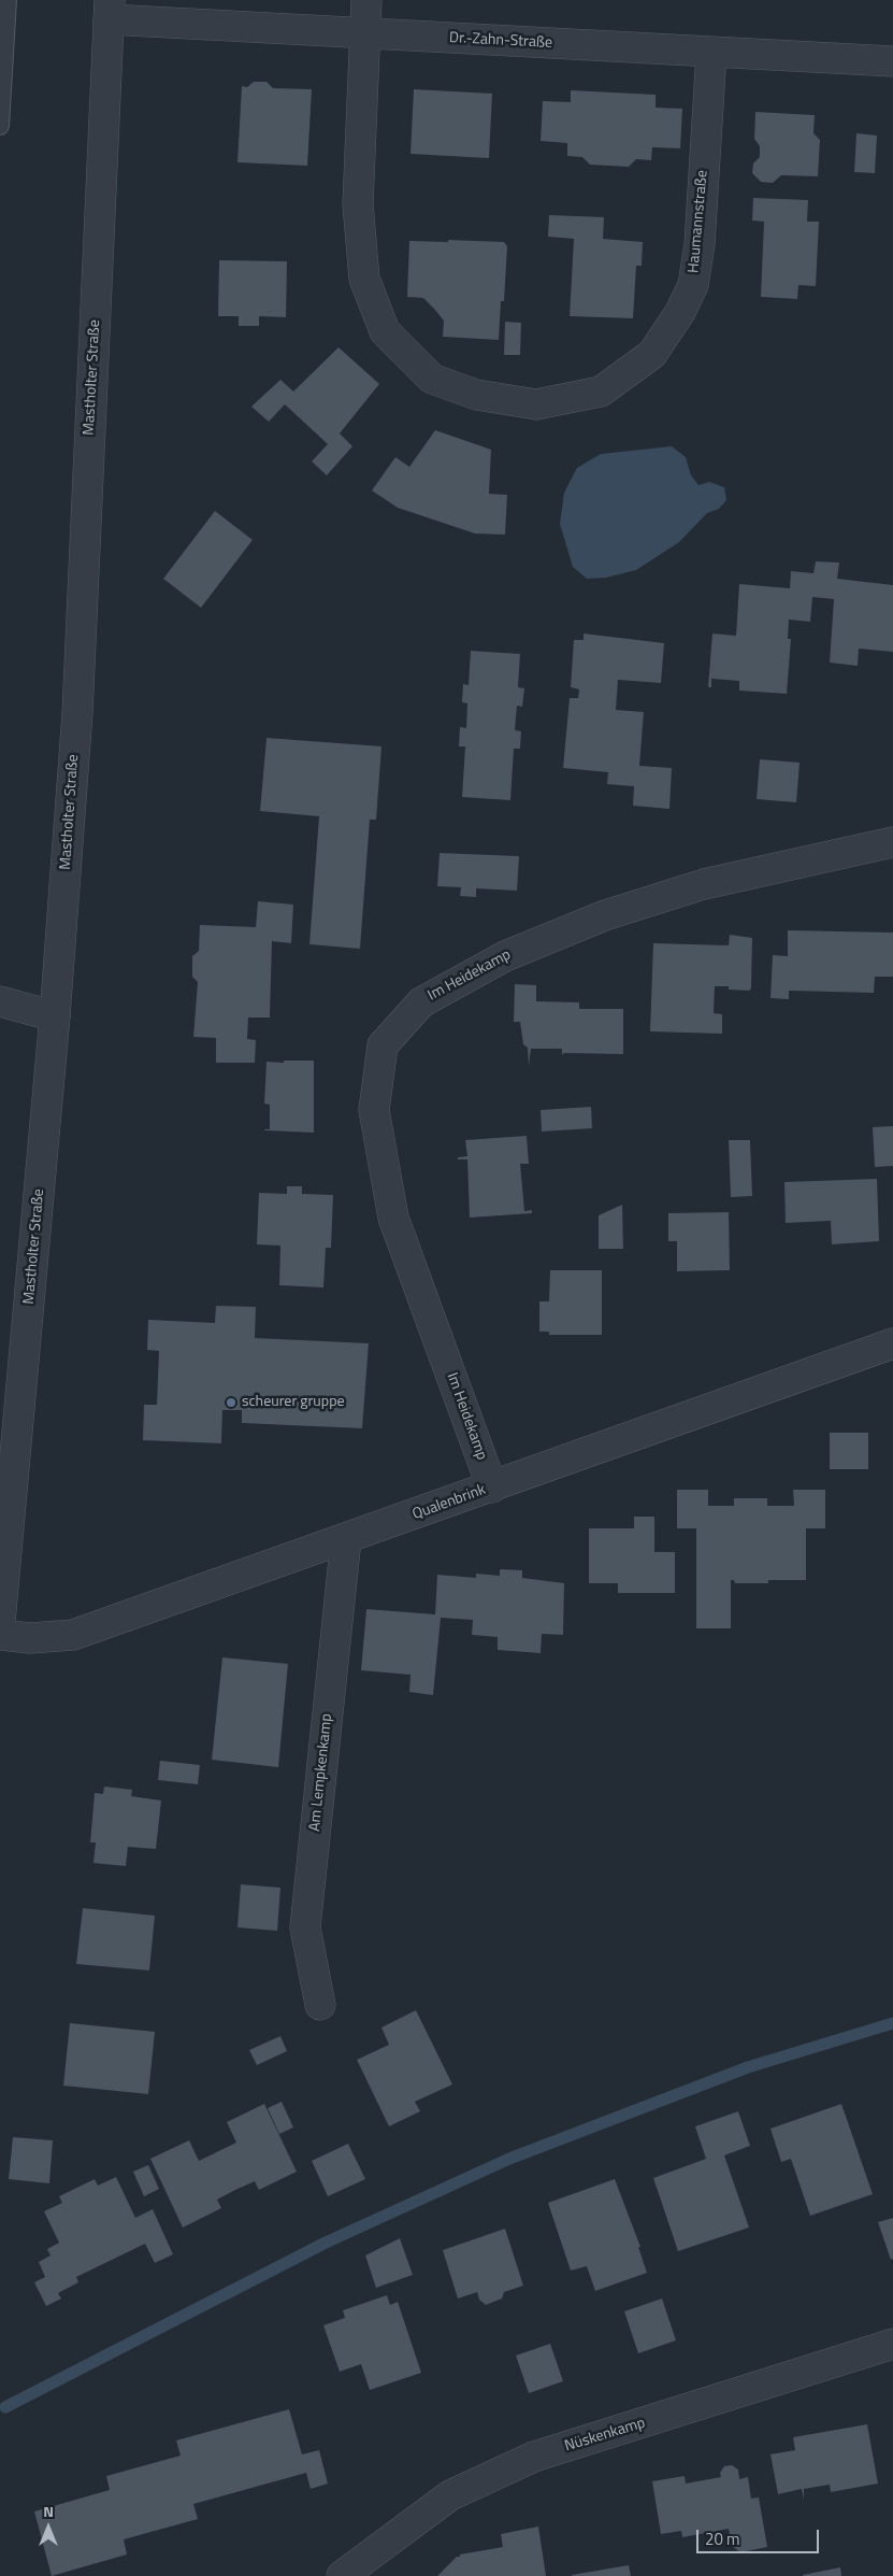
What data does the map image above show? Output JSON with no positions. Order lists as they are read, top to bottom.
{
  "streets": {
    "street": [
      "Dr.-Zahn-Straße",
      "Haumannstraße",
      "Mastholter Straße",
      "Im Heidekamp",
      "Qualenbrink",
      "Am Lempkenkamp",
      "Nüskenkamp"
    ]
  },
  "crossings": [
    ["Dr.-Zahn-Straße", "Haumannstraße"],
    ["Dr.-Zahn-Straße", "Mastholter Straße"],
    ["Im Heidekamp", "Qualenbrink"],
    ["Qualenbrink", "Am Lempkenkamp"]
  ],
  "places": ["scheurer gruppe"],
  "scale_bar": "20 m",
  "north": "top"
}
